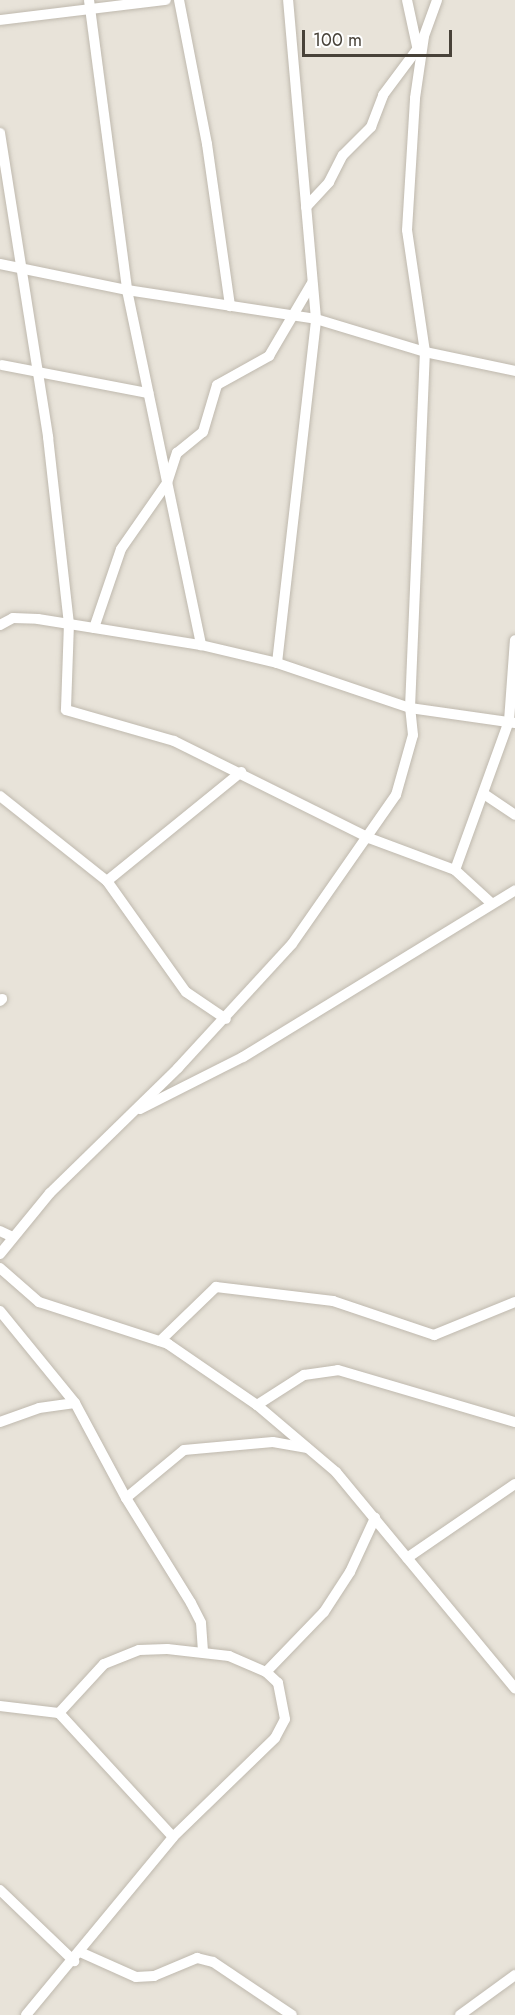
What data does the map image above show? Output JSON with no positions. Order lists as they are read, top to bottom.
{
  "scale_bar": "100 m"
}
